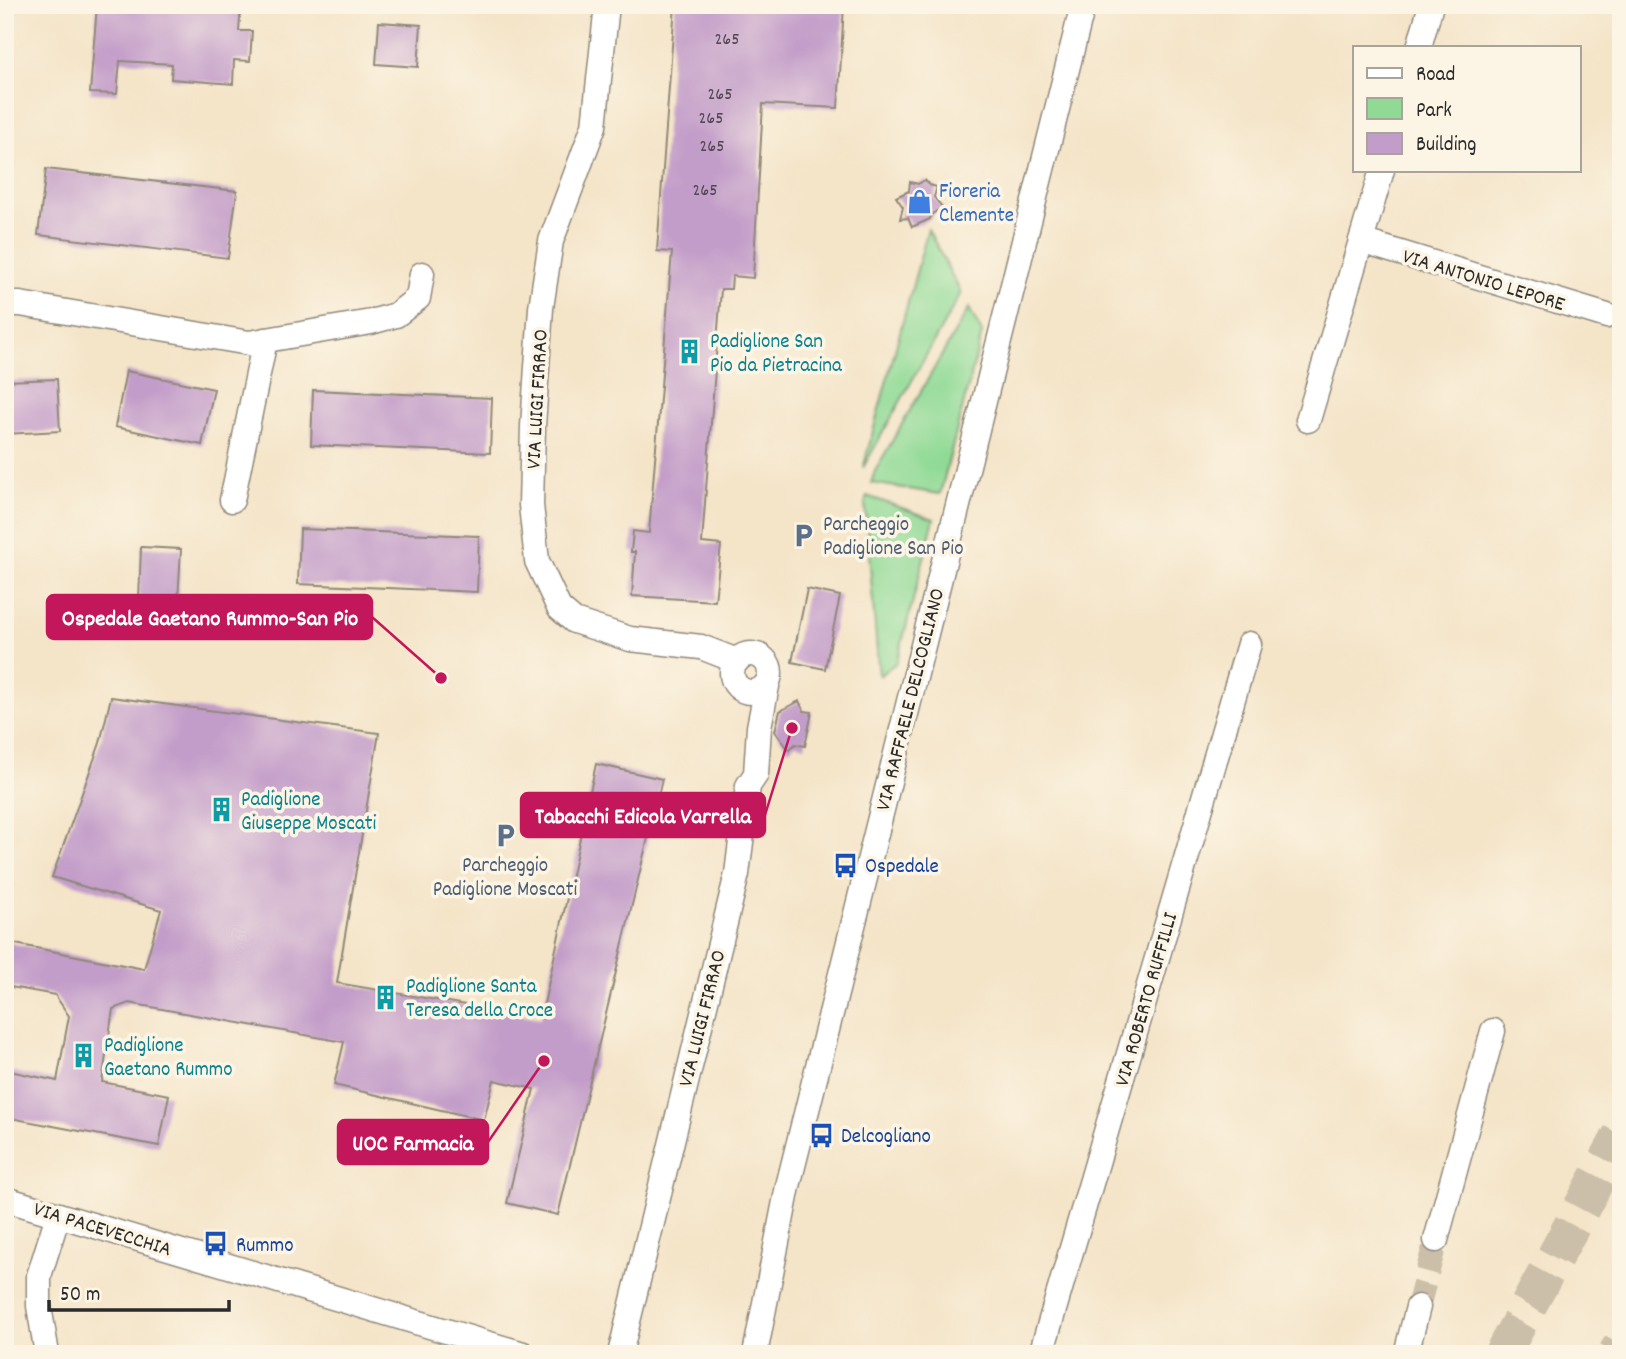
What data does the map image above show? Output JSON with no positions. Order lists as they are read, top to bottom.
{
  "streets": {
    "street": [
      "VIA ANTONIO LEPORE",
      "VIA LUIGI FIRRAO",
      "VIA RAFFAELE DELCOGLIANO",
      "VIA ROBERTO RUFFILLI",
      "VIA PACEVECCHIA"
    ]
  },
  "places": {
    "shop": ["Fioreria Clemente"],
    "building": [
      "Padiglione San Pio da Pietracina",
      "Padiglione Giuseppe Moscati",
      "Padiglione Santa Teresa della Croce",
      "Padiglione Gaetano Rummo"
    ],
    "parking": ["Parcheggio Padiglione San Pio", "Parcheggio Padiglione Moscati"],
    "other": ["Ospedale Gaetano Rummo-San Pio", "Tabacchi Edicola Varrella", "UOC Farmacia"],
    "bus stop": ["Ospedale", "Delcogliano", "Rummo"]
  },
  "house_numbers": [
    "265",
    "265",
    "265",
    "265",
    "265"
  ],
  "legend": ["Road", "Park", "Building"],
  "scale_bar": "50 m"
}
